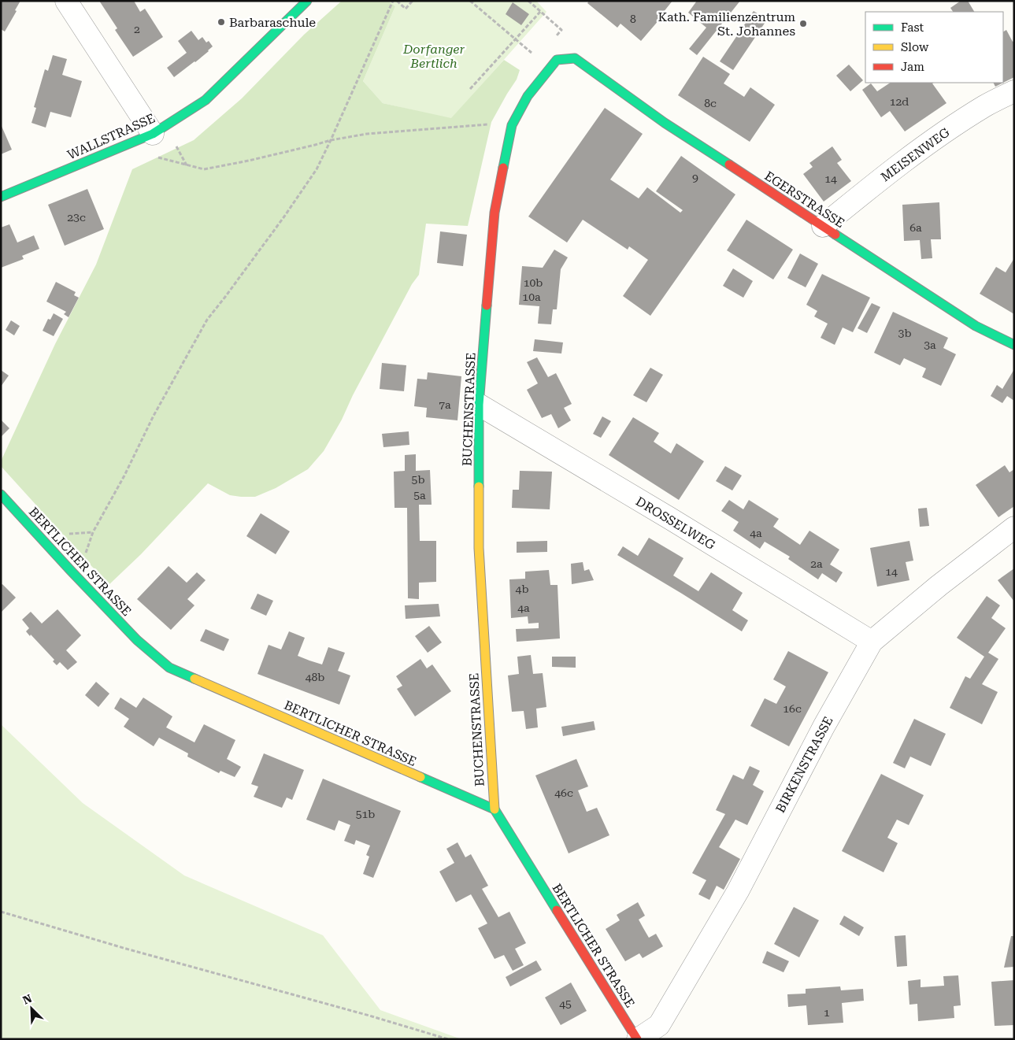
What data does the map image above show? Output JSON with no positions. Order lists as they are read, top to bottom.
{
  "streets": {
    "street": [
      "WALLSTRASSE",
      "MEISENWEG",
      "EGERSTRASSE",
      "BUCHENSTRASSE",
      "DROSSELWEG",
      "BERTLICHER STRASSE",
      "BIRKENSTRASSE"
    ]
  },
  "crossings": [
    ["MEISENWEG", "EGERSTRASSE"],
    ["EGERSTRASSE", "BUCHENSTRASSE"],
    ["BUCHENSTRASSE", "DROSSELWEG"],
    ["BUCHENSTRASSE", "BERTLICHER STRASSE"],
    ["DROSSELWEG", "BIRKENSTRASSE"],
    ["BERTLICHER STRASSE", "BIRKENSTRASSE"]
  ],
  "parks": ["Dorfanger Bertlich"],
  "places": ["Barbaraschule", "Kath. Familienzentrum St. Johannes"],
  "house_numbers": [
    "8",
    "2",
    "12d",
    "8c",
    "9",
    "14",
    "23c",
    "6a",
    "10b",
    "10a",
    "3b",
    "3a",
    "7a",
    "5b",
    "5a",
    "4a",
    "2a",
    "14",
    "4b",
    "4a",
    "48b",
    "16c",
    "46c",
    "51b",
    "45",
    "1"
  ],
  "legend": ["Fast", "Slow", "Jam"],
  "north": "top left"
}
